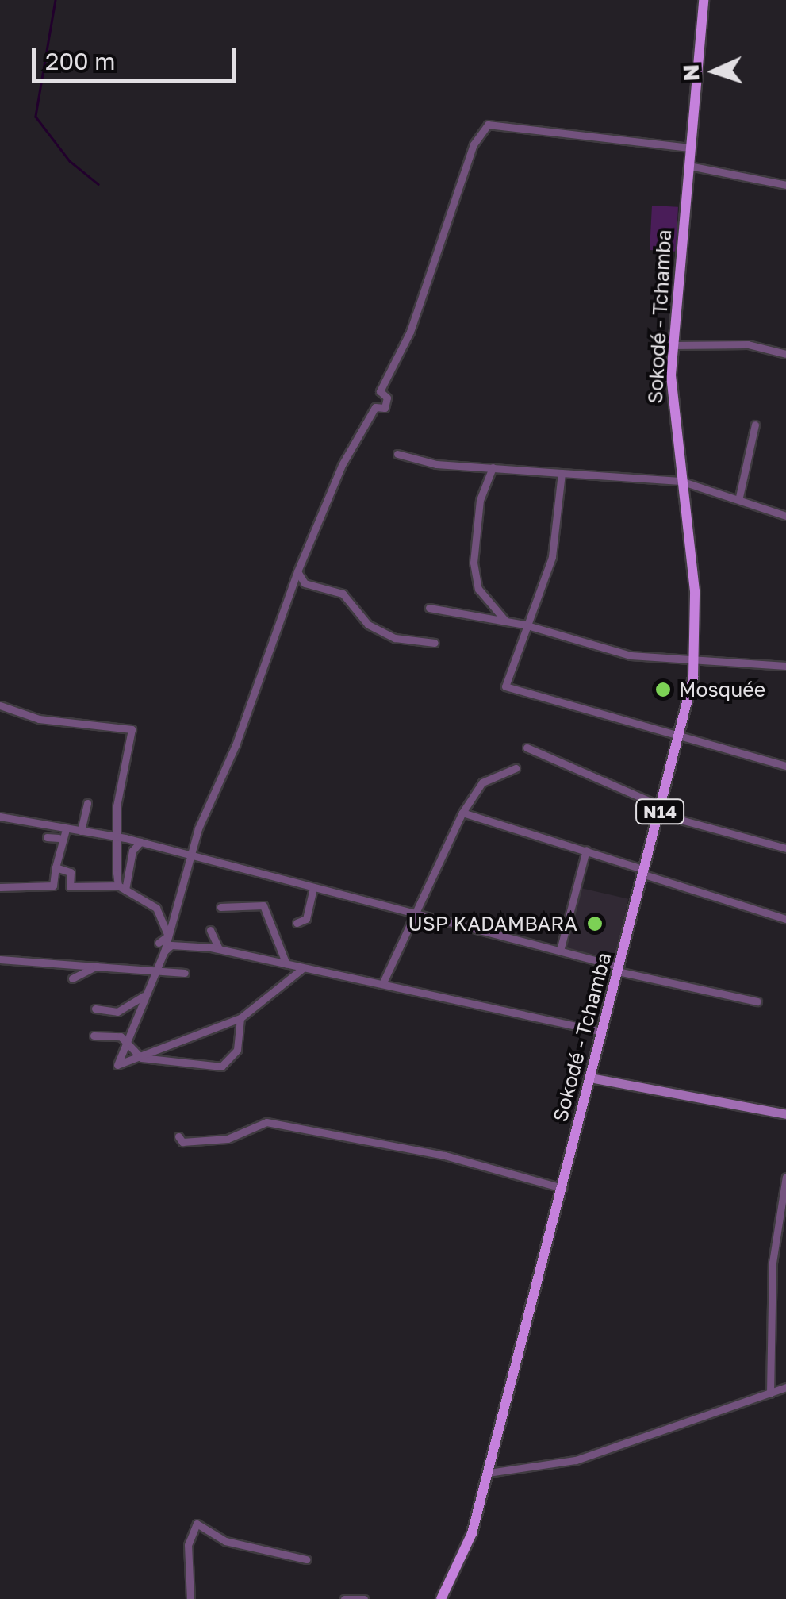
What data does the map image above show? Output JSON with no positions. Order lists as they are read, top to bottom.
{
  "streets": {
    "main road": ["Sokodé - Tchamba", "N14"]
  },
  "places": ["Mosquée", "USP KADAMBARA"],
  "scale_bar": "200 m",
  "north": "left"
}
